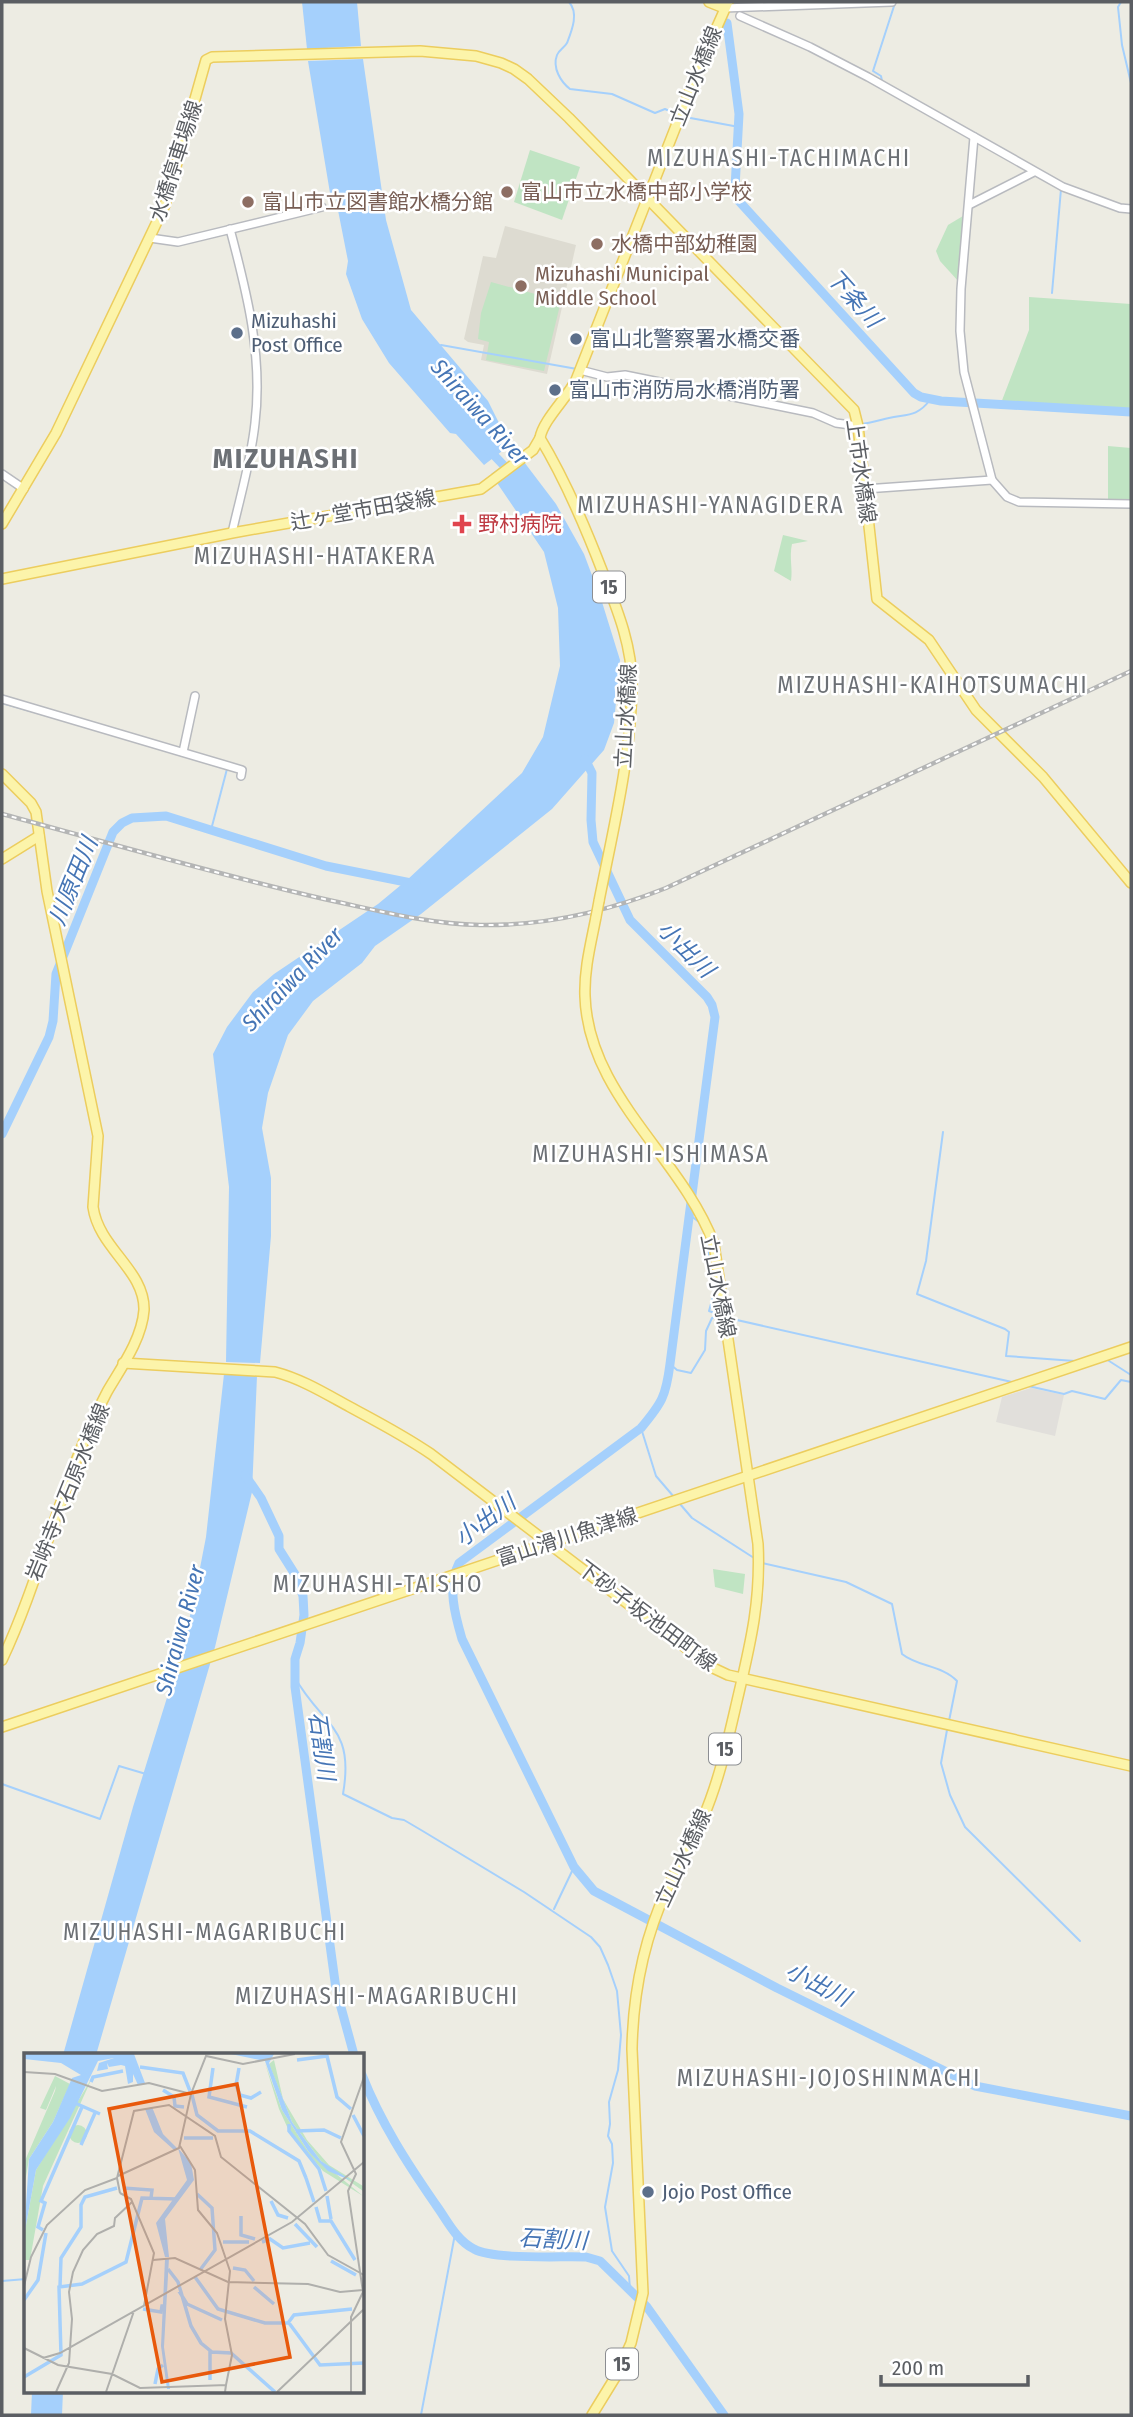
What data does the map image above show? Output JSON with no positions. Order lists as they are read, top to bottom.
{
  "streets": {
    "main road": [
      "立山水橋線",
      "水橋停車場線",
      "上市水橋線",
      "辻ヶ堂市田袋線",
      "15",
      "岩峅寺大石原水橋線",
      "富山滑川魚津線",
      "下砂子坂池田町線"
    ]
  },
  "crossings": [
    ["立山水橋線", "上市水橋線"],
    ["立山水橋線", "辻ヶ堂市田袋線"],
    ["立山水橋線", "富山滑川魚津線"],
    ["立山水橋線", "下砂子坂池田町線"],
    ["水橋停車場線", "上市水橋線"],
    ["岩峅寺大石原水橋線", "下砂子坂池田町線"],
    ["富山滑川魚津線", "下砂子坂池田町線"]
  ],
  "districts": [
    "MIZUHASHI-TACHIMACHI",
    "MIZUHASHI",
    "MIZUHASHI-YANAGIDERA",
    "MIZUHASHI-HATAKERA",
    "MIZUHASHI-KAIHOTSUMACHI",
    "MIZUHASHI-ISHIMASA",
    "MIZUHASHI-TAISHO",
    "MIZUHASHI-MAGARIBUCHI",
    "MIZUHASHI-MAGARIBUCHI",
    "MIZUHASHI-JOJOSHINMACHI"
  ],
  "water": [
    "下条川",
    "Shiraiwa River",
    "川原田川",
    "小出川",
    "石割川"
  ],
  "places": {
    "other": [
      "富山市立水橋中部小学校",
      "富山市立図書館水橋分館",
      "水橋中部幼稚園",
      "Mizuhashi Municipal Middle School",
      "Mizuhashi Post Office",
      "富山北警察署水橋交番",
      "富山市消防局水橋消防署",
      "Jojo Post Office"
    ],
    "health": ["野村病院"]
  },
  "scale_bar": "200 m"
}
